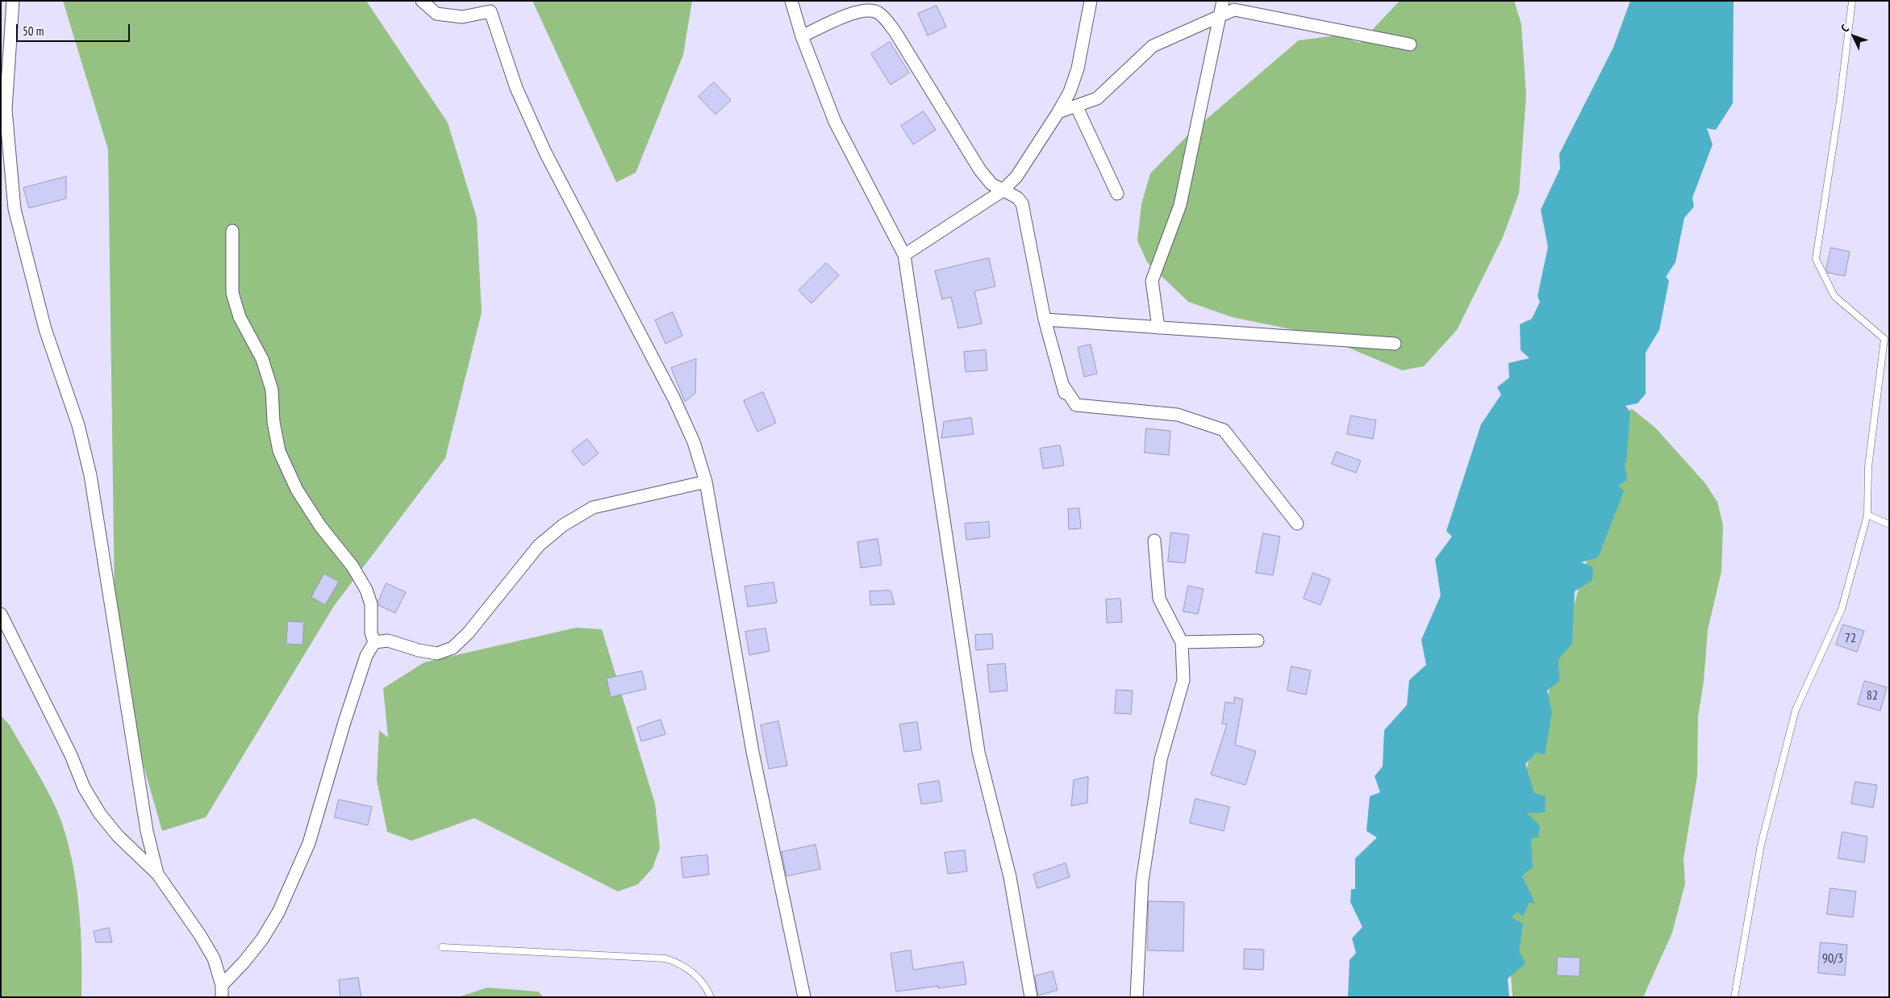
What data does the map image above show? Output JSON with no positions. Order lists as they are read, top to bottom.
{
  "house_numbers": ["72", "82", "90/3"],
  "scale_bar": "50 m",
  "north": "top left"
}
